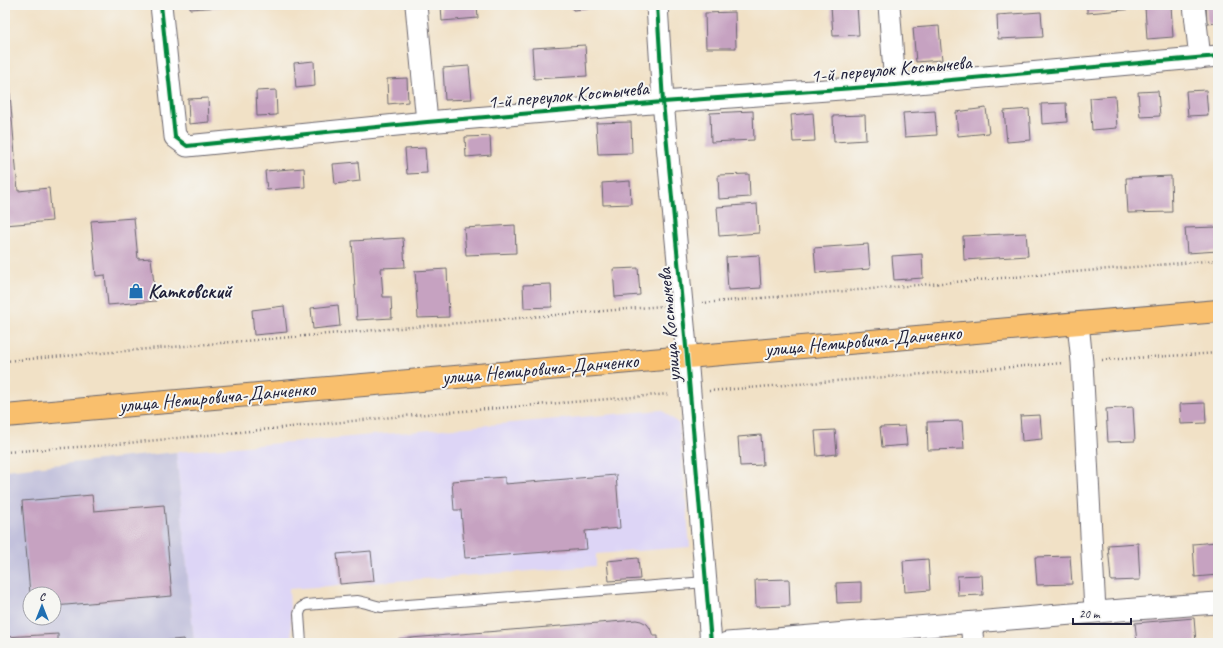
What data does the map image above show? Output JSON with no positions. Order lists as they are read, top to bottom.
{
  "streets": {
    "main road": ["улица Немировича-Данченко"],
    "street": ["1-й переулок Костычева", "улица Костычева"]
  },
  "crossings": [
    ["1-й переулок Костычева", "улица Костычева"],
    ["улица Костычева", "улица Немировича-Данченко"]
  ],
  "places": {
    "shop": ["Катковский"]
  },
  "scale_bar": "20 m",
  "north": "top"
}
